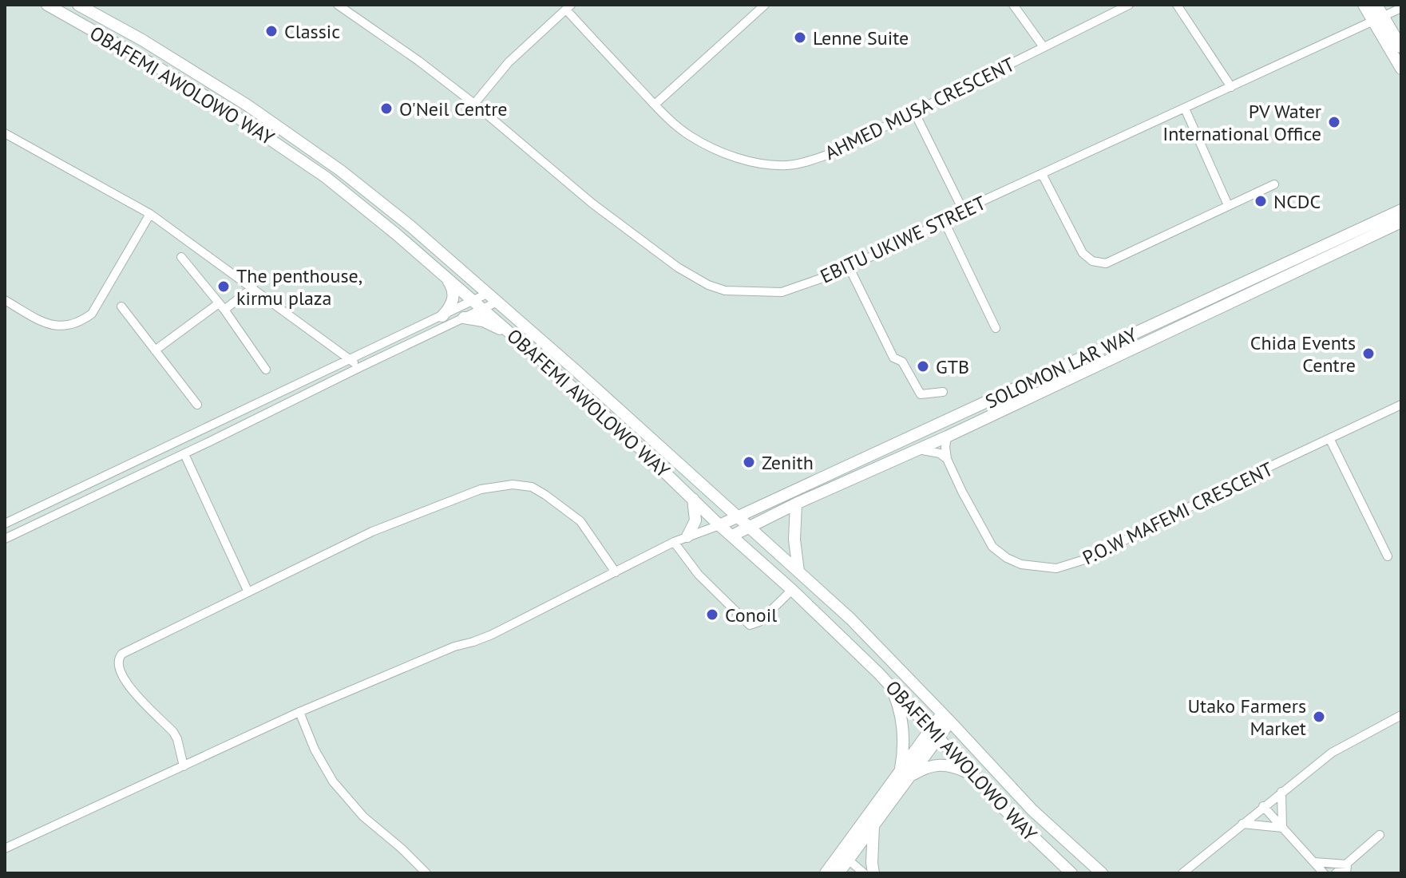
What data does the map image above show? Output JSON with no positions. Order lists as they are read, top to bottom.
{
  "streets": {
    "main road": ["OBAFEMI AWOLOWO WAY", "SOLOMON LAR WAY"],
    "street": ["AHMED MUSA CRESCENT", "EBITU UKIWE STREET", "P.O.W MAFEMI CRESCENT"]
  },
  "crossings": [
    ["OBAFEMI AWOLOWO WAY", "SOLOMON LAR WAY"],
    ["SOLOMON LAR WAY", "P.O.W MAFEMI CRESCENT"]
  ],
  "places": [
    "Classic",
    "Lenne Suite",
    "O'Neil Centre",
    "PV Water International Office",
    "NCDC",
    "The penthouse, kirmu plaza",
    "Chida Events Centre",
    "GTB",
    "Zenith",
    "Conoil",
    "Utako Farmers Market"
  ]
}
